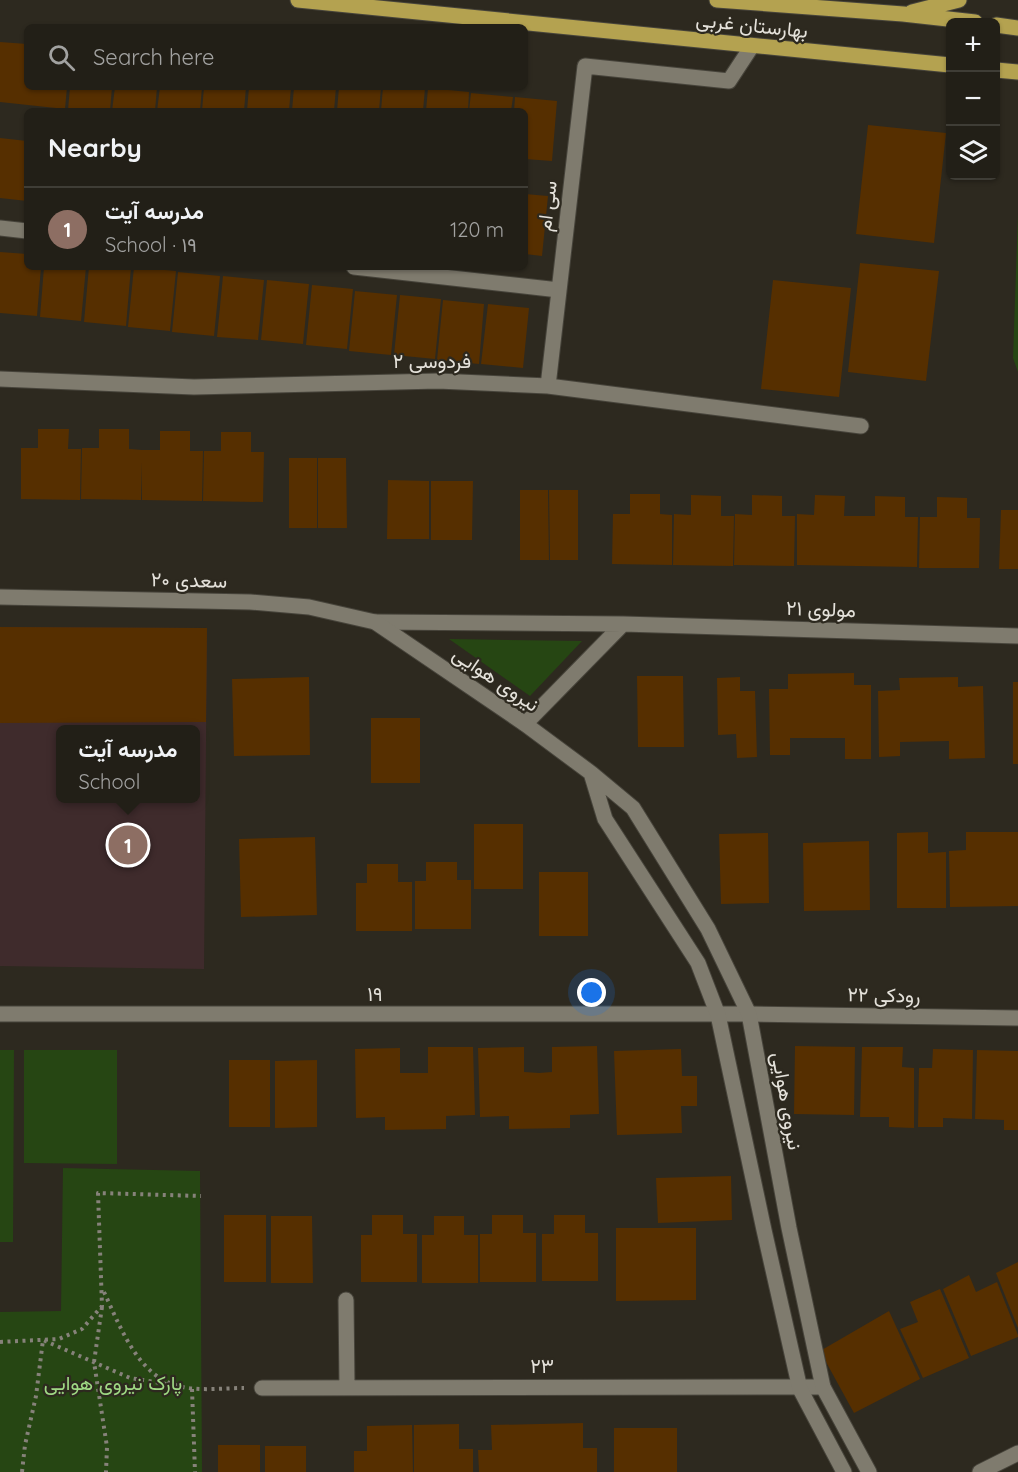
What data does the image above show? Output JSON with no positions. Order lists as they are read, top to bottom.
{
  "streets": {
    "main road": ["بهارستان غربی"],
    "street": [
      "سی ام",
      "فردوسی ۲",
      "سعدی ۲۰",
      "مولوی ۲۱",
      "نیروی هوایی",
      "۱۹",
      "رودکی ۲۲",
      "۲۳"
    ]
  },
  "crossings": [
    ["بهارستان غربی", "سی ام"],
    ["سی ام", "فردوسی ۲"],
    ["سعدی ۲۰", "مولوی ۲۱"],
    ["سعدی ۲۰", "نیروی هوایی"],
    ["مولوی ۲۱", "نیروی هوایی"],
    ["نیروی هوایی", "۱۹"],
    ["نیروی هوایی", "رودکی ۲۲"],
    ["نیروی هوایی", "۲۳"],
    ["۱۹", "رودکی ۲۲"]
  ],
  "parks": ["پارک نیروی هوایی"],
  "page": {
    "map_buttons": ["+", "−"],
    "search": "Search here",
    "heading": "Nearby",
    "list": [
      {
        "mark": "1",
        "name": "مدرسه آیت",
        "note": "School · ۱۹",
        "value": "120 m"
      }
    ],
    "popup": ["مدرسه آیت", "School"],
    "pins": "1"
  }
}
